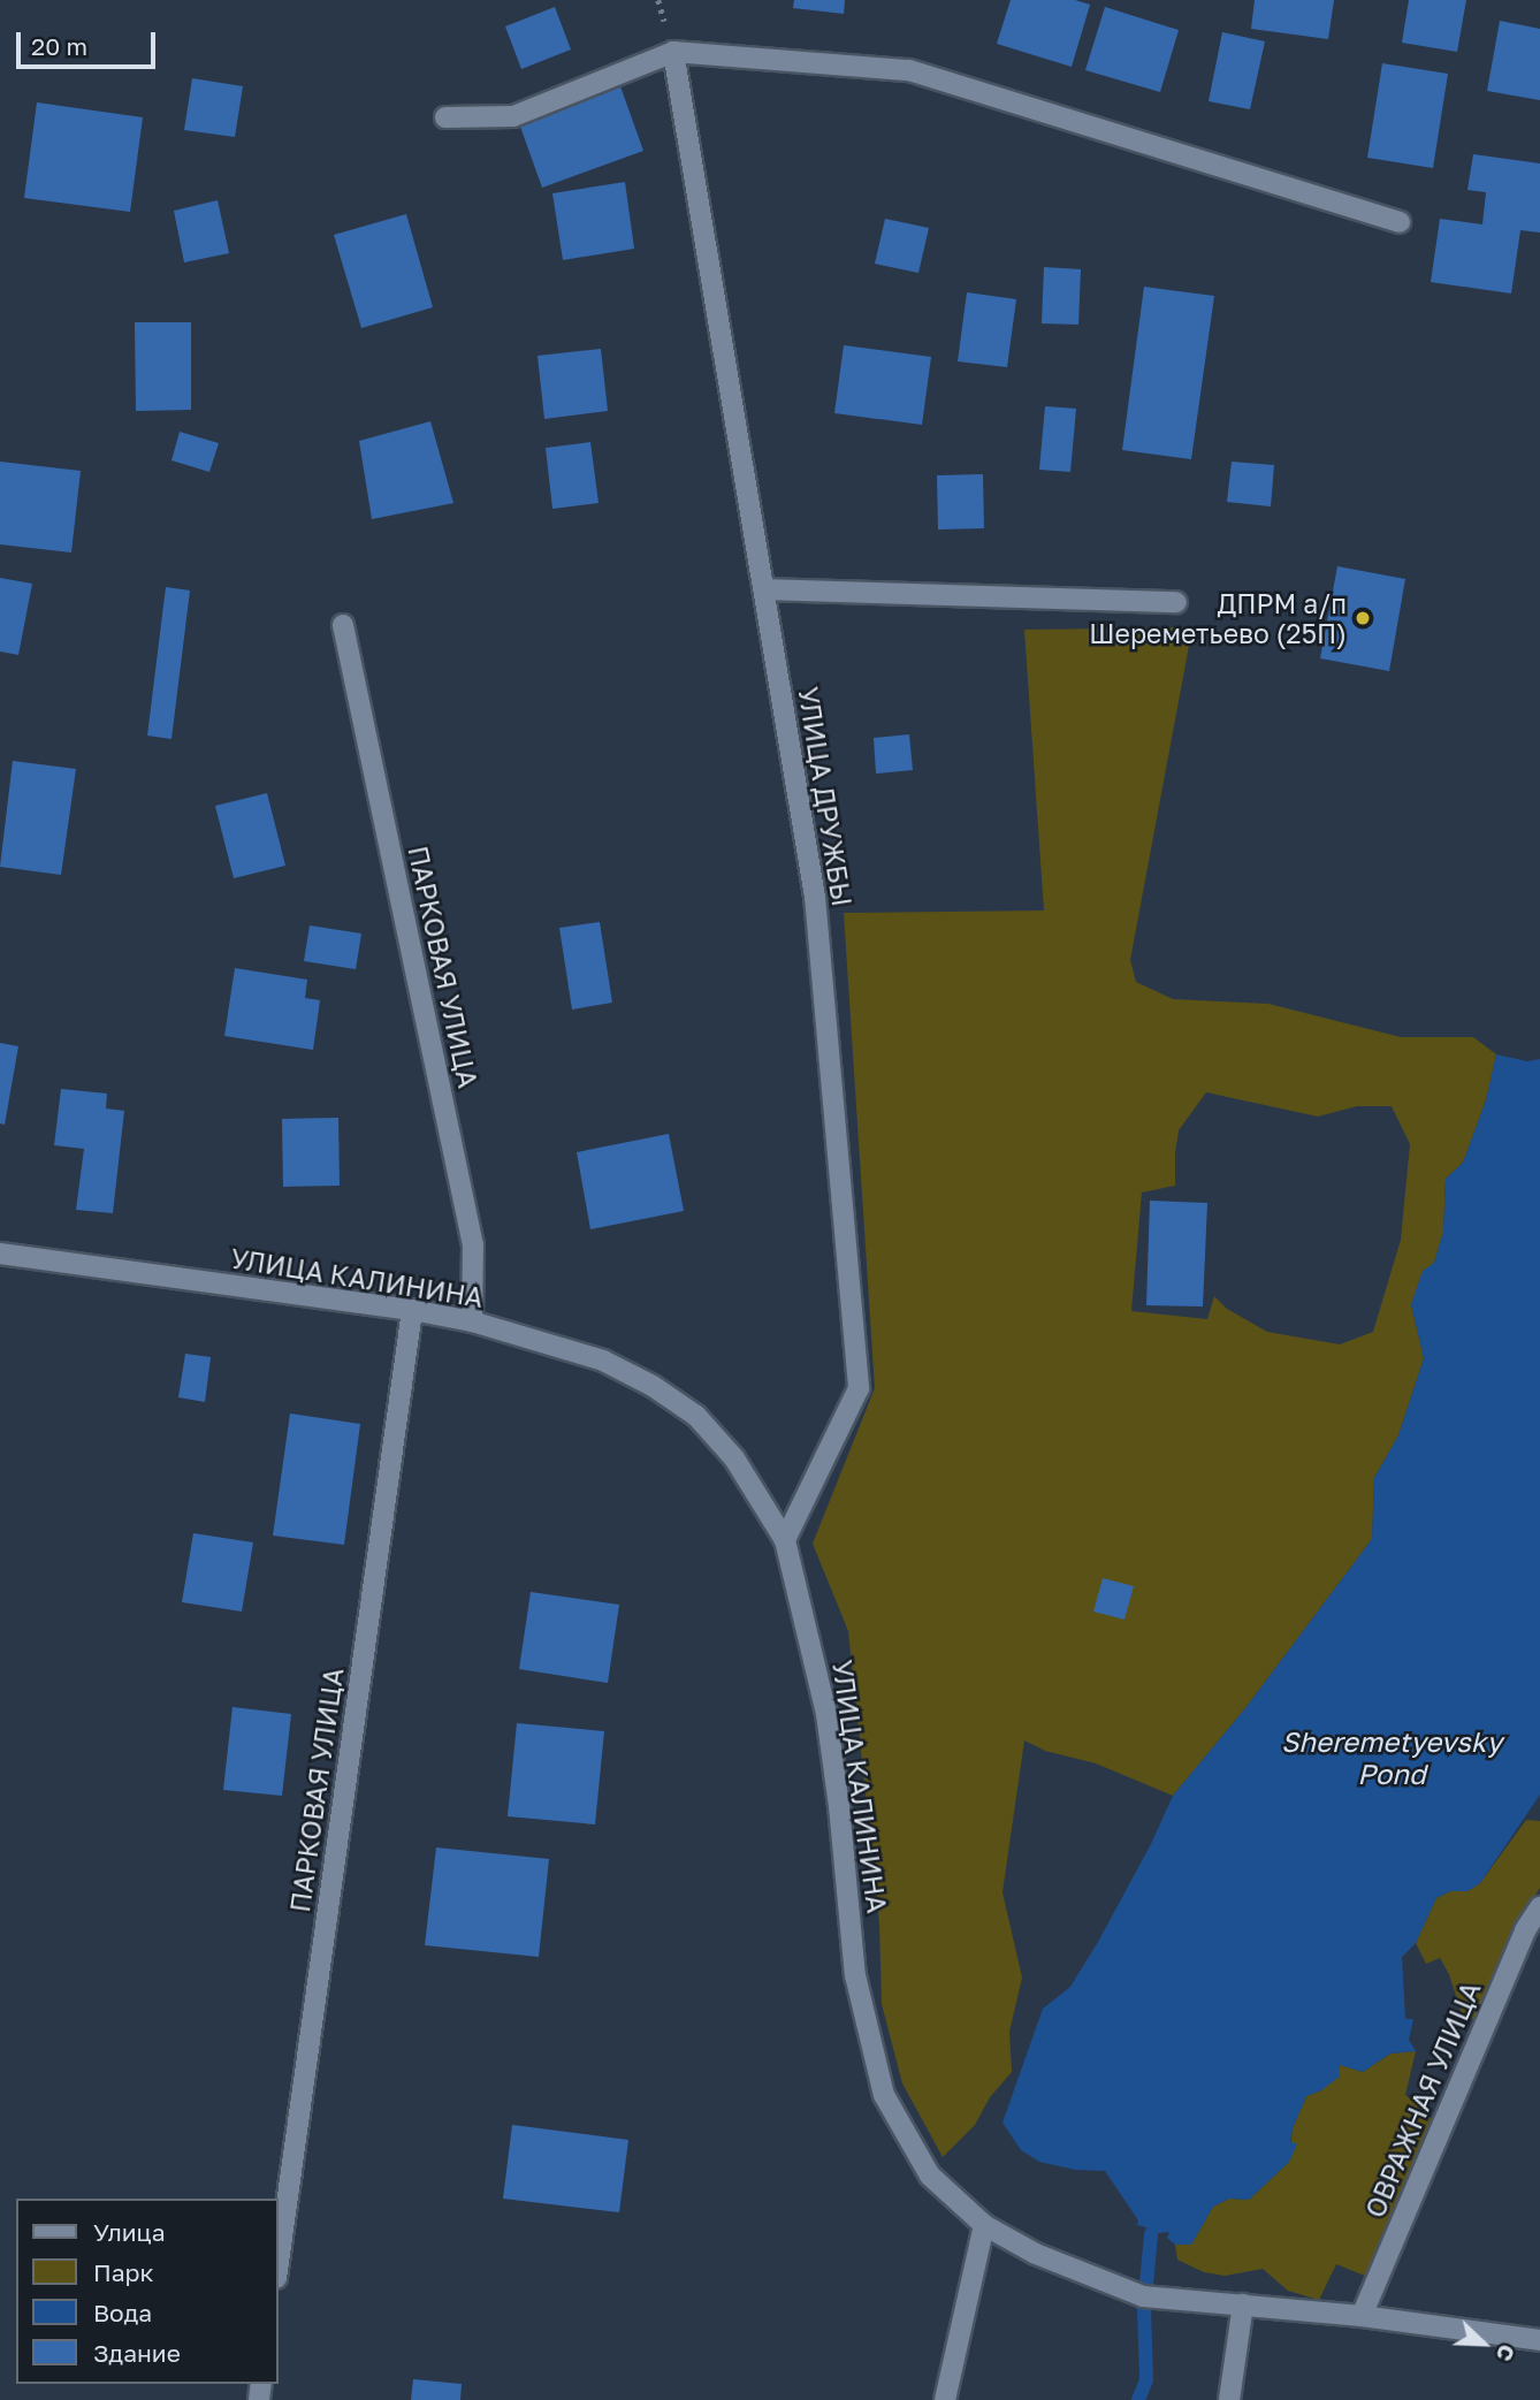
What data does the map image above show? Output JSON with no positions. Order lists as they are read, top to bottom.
{
  "streets": {
    "street": [
      "УЛИЦА ДРУЖБЫ",
      "ПАРКОВАЯ УЛИЦА",
      "УЛИЦА КАЛИНИНА",
      "ОВРАЖНАЯ УЛИЦА"
    ]
  },
  "crossings": [
    ["УЛИЦА ДРУЖБЫ", "УЛИЦА КАЛИНИНА"],
    ["ПАРКОВАЯ УЛИЦА", "УЛИЦА КАЛИНИНА"],
    ["УЛИЦА КАЛИНИНА", "ОВРАЖНАЯ УЛИЦА"]
  ],
  "water": ["Sheremetyevsky Pond"],
  "places": ["ДПРМ а/п Шереметьево (25П)"],
  "legend": [
    "Улица",
    "Парк",
    "Вода",
    "Здание"
  ],
  "scale_bar": "20 m",
  "north": "bottom right"
}
